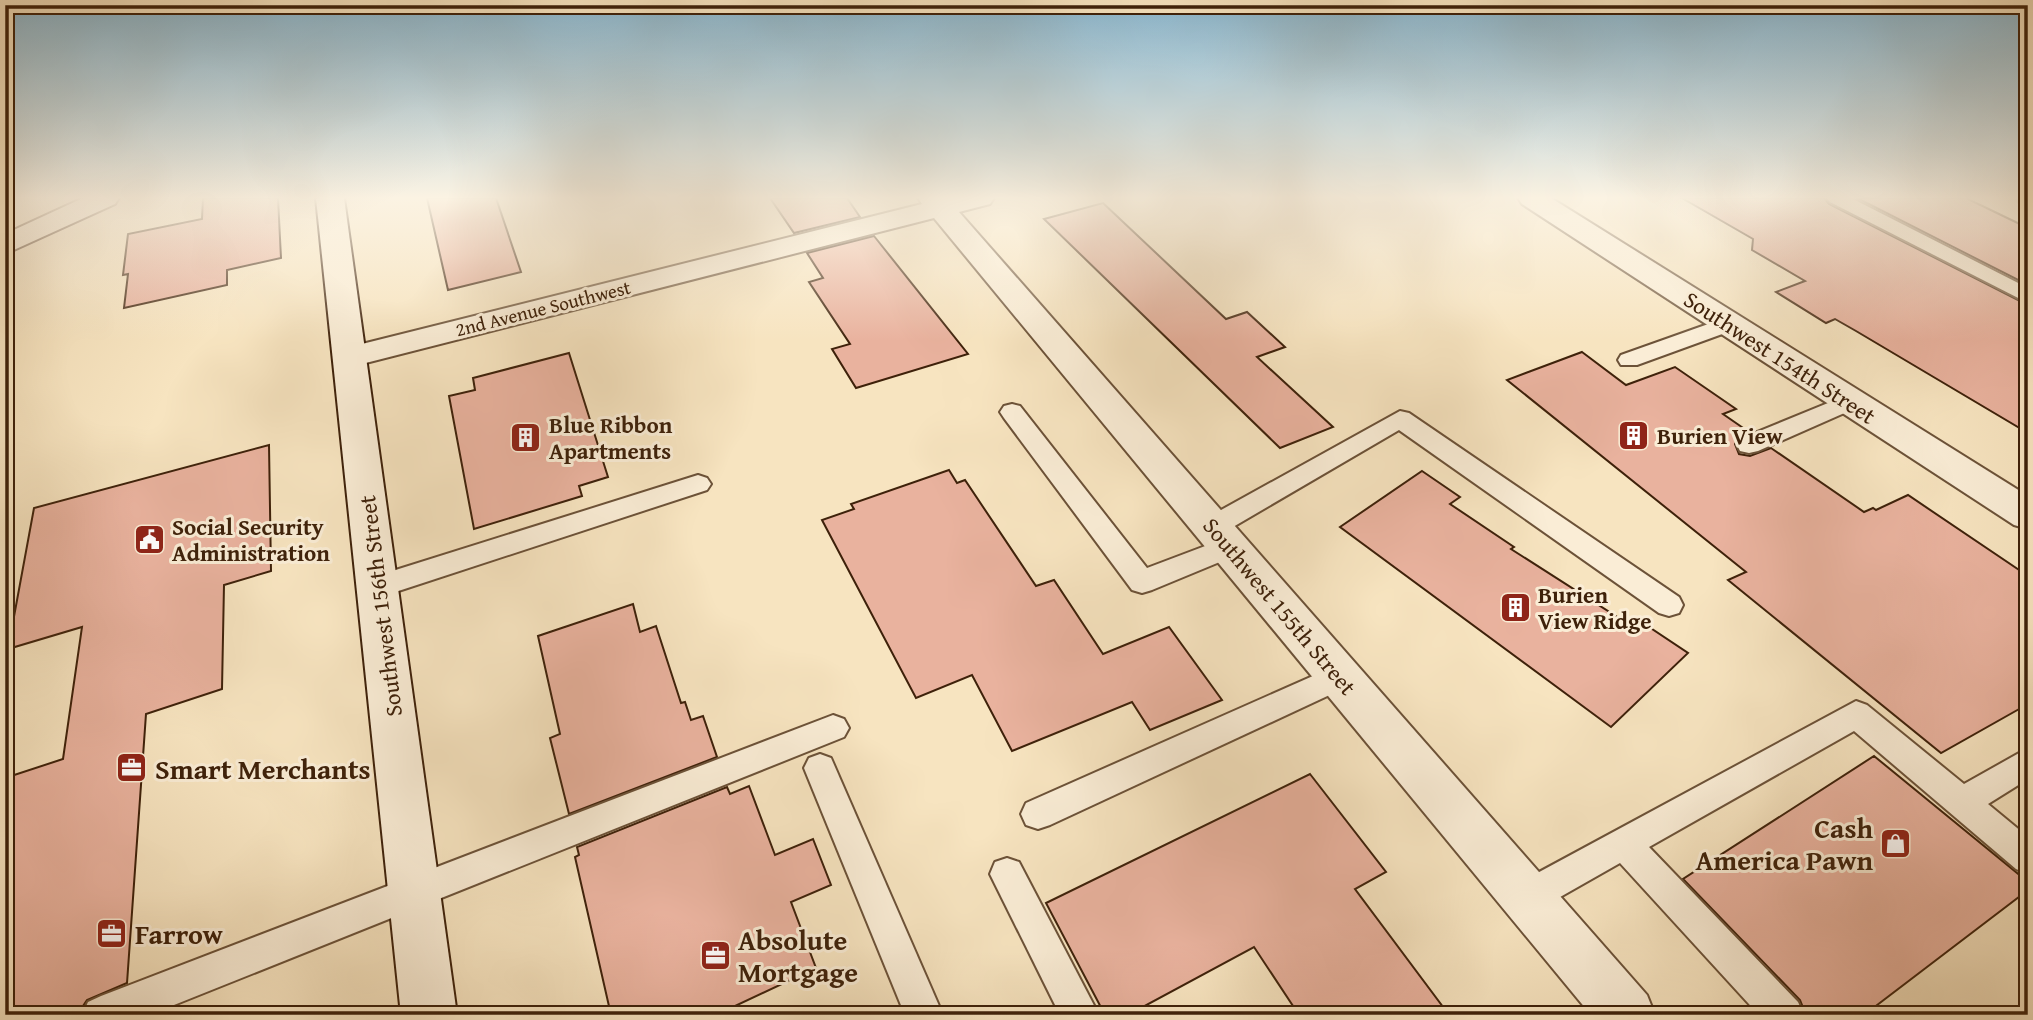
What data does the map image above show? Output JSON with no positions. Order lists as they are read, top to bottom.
{
  "streets": {
    "street": [
      "2nd Avenue Southwest",
      "Southwest 154th Street",
      "Southwest 156th Street",
      "Southwest 155th Street"
    ]
  },
  "crossings": [
    ["2nd Avenue Southwest", "Southwest 156th Street"]
  ],
  "places": {
    "building": ["Burien View", "Blue Ribbon Apartments", "Burien View Ridge"],
    "public building": ["Social Security Administration"],
    "office": ["Smart Merchants", "Farrow", "Absolute Mortgage"],
    "shop": ["Cash America Pawn"]
  }
}
